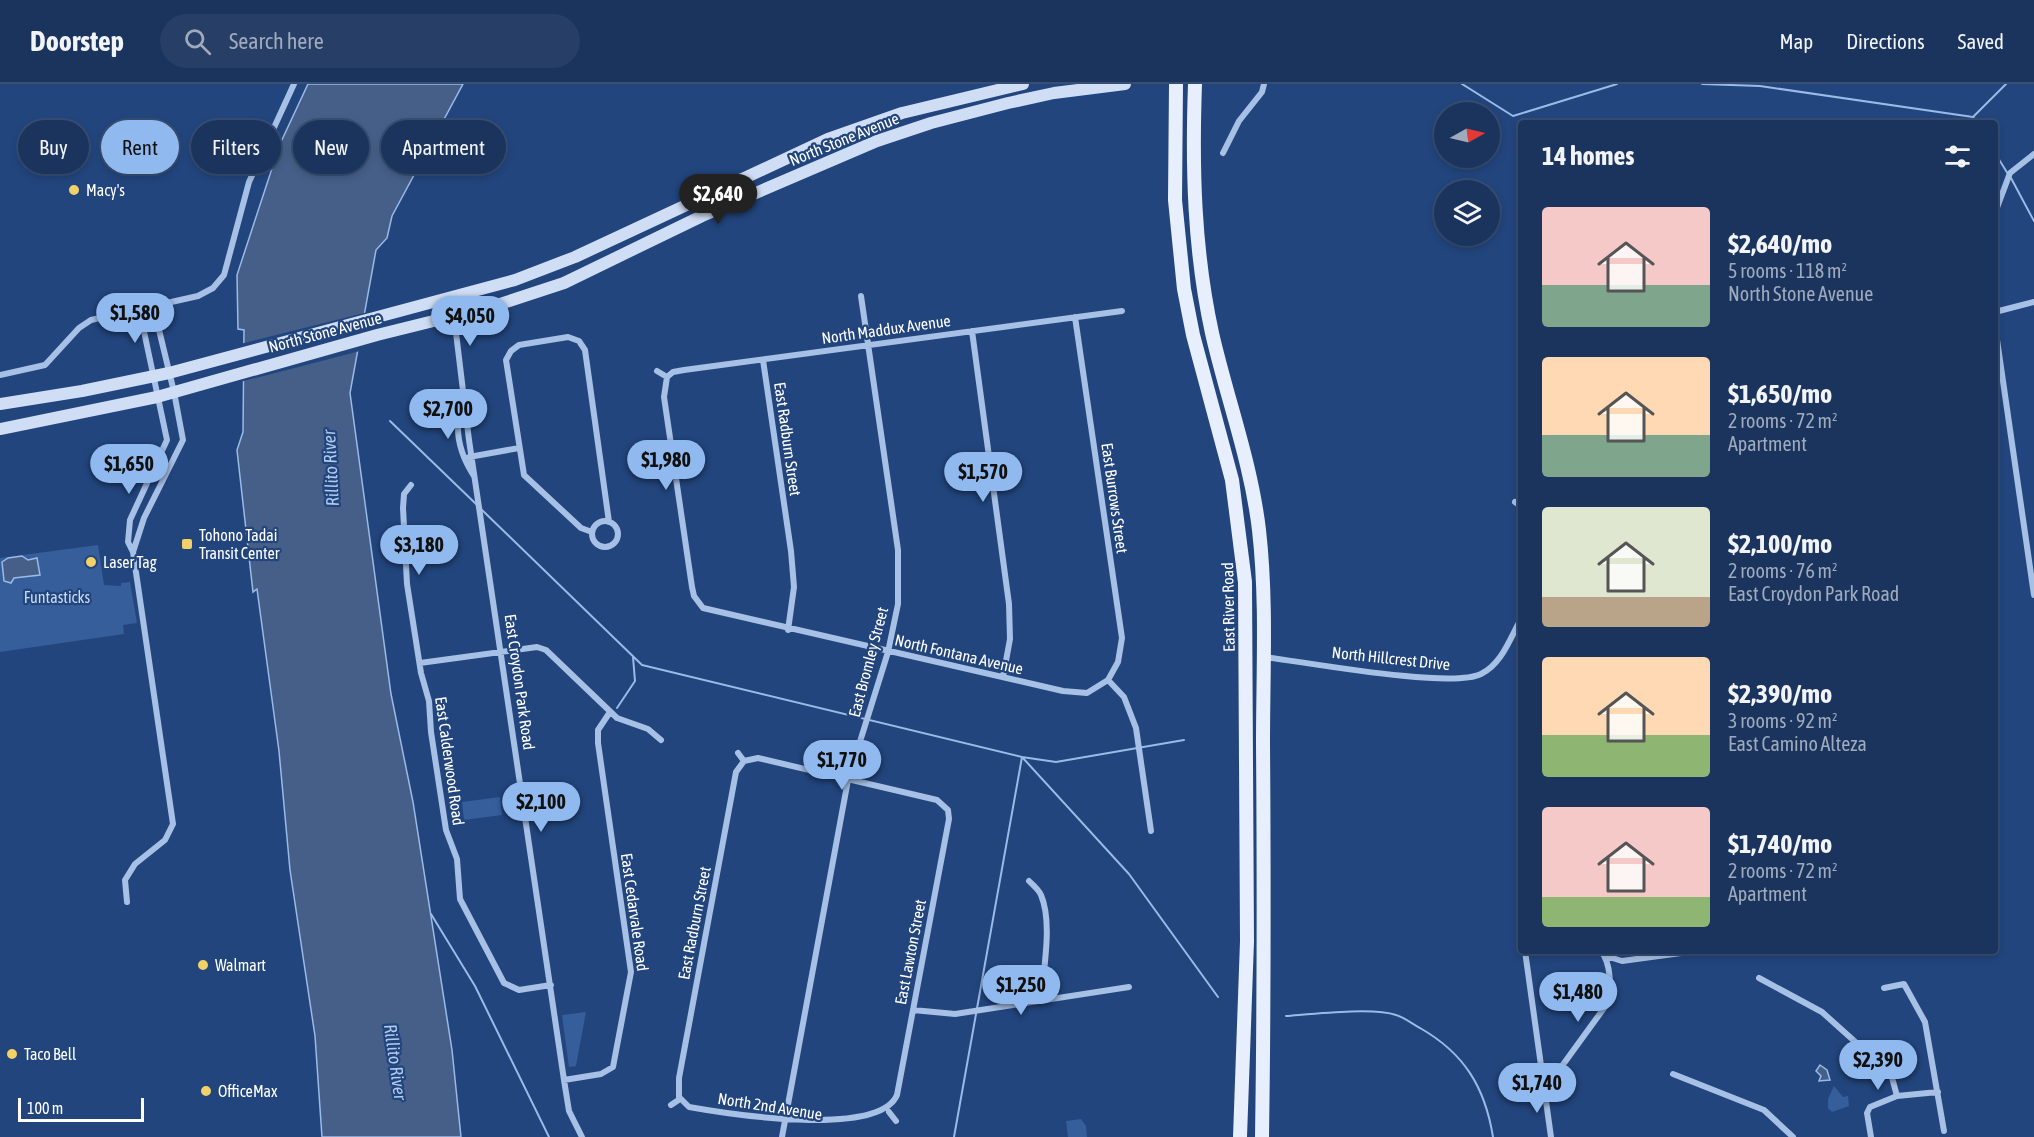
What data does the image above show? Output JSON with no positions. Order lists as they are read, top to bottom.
{
  "streets": {
    "main road": ["North Stone Avenue", "East River Road"],
    "street": [
      "North Maddux Avenue",
      "East Radburn Street",
      "East Burrows Street",
      "North Fontana Avenue",
      "North Hillcrest Drive",
      "East Bromley Street",
      "East Croydon Park Road",
      "East Calderwood Road",
      "East Cedarvale Road",
      "East Lawton Street",
      "North 2nd Avenue"
    ]
  },
  "crossings": [
    ["North Stone Avenue", "East Croydon Park Road"],
    ["North Maddux Avenue", "East Radburn Street"],
    ["North Maddux Avenue", "East Burrows Street"],
    ["North Maddux Avenue", "North Fontana Avenue"],
    ["North Maddux Avenue", "East Bromley Street"],
    ["East Radburn Street", "North Fontana Avenue"],
    ["East Radburn Street", "North 2nd Avenue"],
    ["East Burrows Street", "North Fontana Avenue"],
    ["North Fontana Avenue", "East Bromley Street"],
    ["East Bromley Street", "East Lawton Street"],
    ["East Bromley Street", "North 2nd Avenue"],
    ["East Croydon Park Road", "East Calderwood Road"],
    ["East Croydon Park Road", "East Cedarvale Road"],
    ["East Lawton Street", "North 2nd Avenue"]
  ],
  "water": ["Rillito River"],
  "parks": ["Funtasticks"],
  "places": {
    "other": [
      "Macy's",
      "Laser Tag",
      "Walmart",
      "Taco Bell",
      "OfficeMax"
    ],
    "transit": ["Tohono Tadai Transit Center"]
  },
  "scale_bar": "100 m",
  "north": "right",
  "page": {
    "header": "Doorstep",
    "search": "Search here",
    "nav": ["Map", "Directions", "Saved"],
    "chip": [
      "Buy",
      "Rent",
      "Filters",
      "New",
      "Apartment"
    ],
    "heading": "14 homes",
    "price": [
      "$2,640",
      "$1,580",
      "$4,050",
      "$2,700",
      "$1,980",
      "$1,650",
      "$1,570",
      "$3,180",
      "$1,770",
      "$2,100",
      "$1,250",
      "$1,480",
      "$2,390",
      "$1,740"
    ],
    "list": [
      {
        "name": "$2,640/mo",
        "note": "5 rooms · 118 m² · North Stone Avenue"
      },
      {
        "name": "$1,650/mo",
        "note": "2 rooms · 72 m² · Apartment"
      },
      {
        "name": "$2,100/mo",
        "note": "2 rooms · 76 m² · East Croydon Park Road"
      },
      {
        "name": "$2,390/mo",
        "note": "3 rooms · 92 m² · East Camino Alteza"
      },
      {
        "name": "$1,740/mo",
        "note": "2 rooms · 72 m² · Apartment"
      }
    ],
    "scale": "100 m"
  }
}
